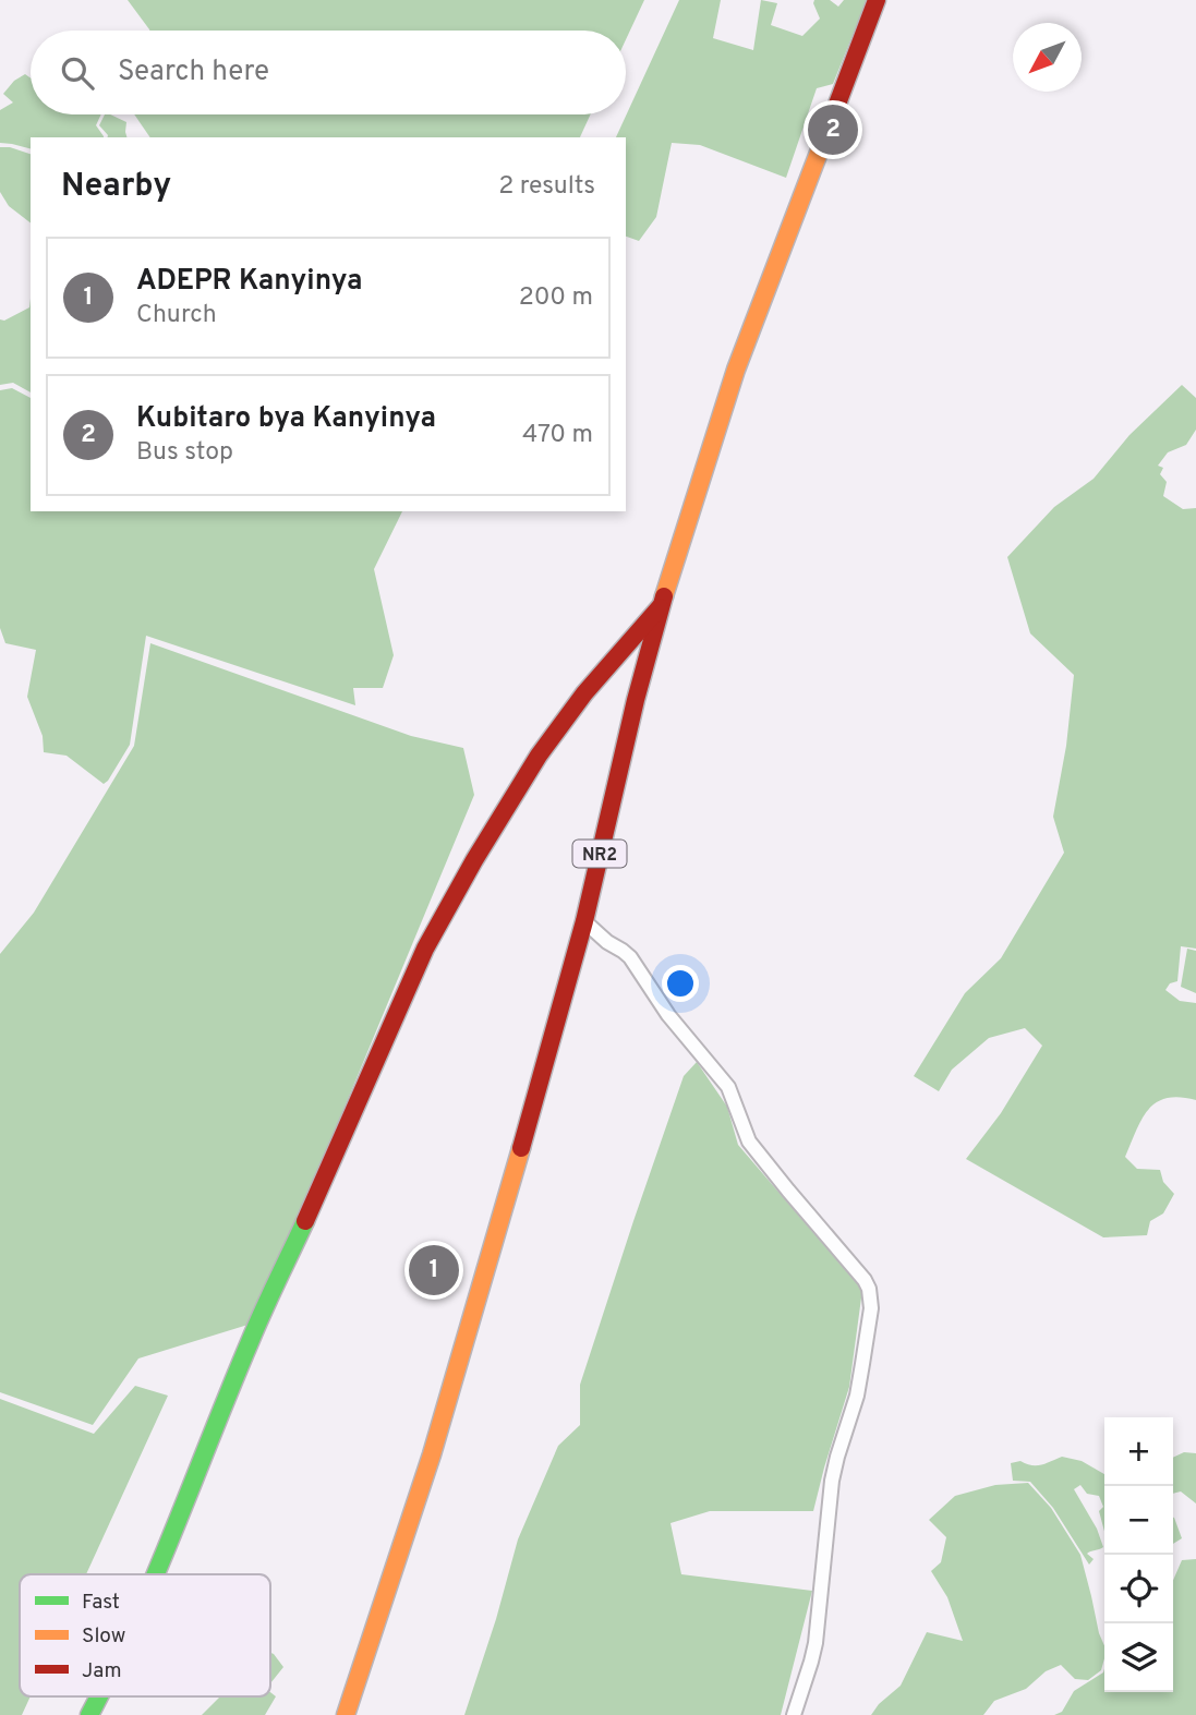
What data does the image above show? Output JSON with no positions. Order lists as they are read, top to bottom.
{
  "streets": {
    "main road": ["NR2"]
  },
  "legend": ["Fast", "Slow", "Jam"],
  "north": "bottom left",
  "page": {
    "search": "Search here",
    "pins": ["2", "1"],
    "heading": ["Nearby", "2 results"],
    "list": [
      {
        "mark": "1",
        "name": "ADEPR Kanyinya",
        "note": "Church",
        "value": "200 m"
      },
      {
        "mark": "2",
        "name": "Kubitaro bya Kanyinya",
        "note": "Bus stop",
        "value": "470 m"
      }
    ],
    "map_buttons": ["+", "−"]
  }
}
